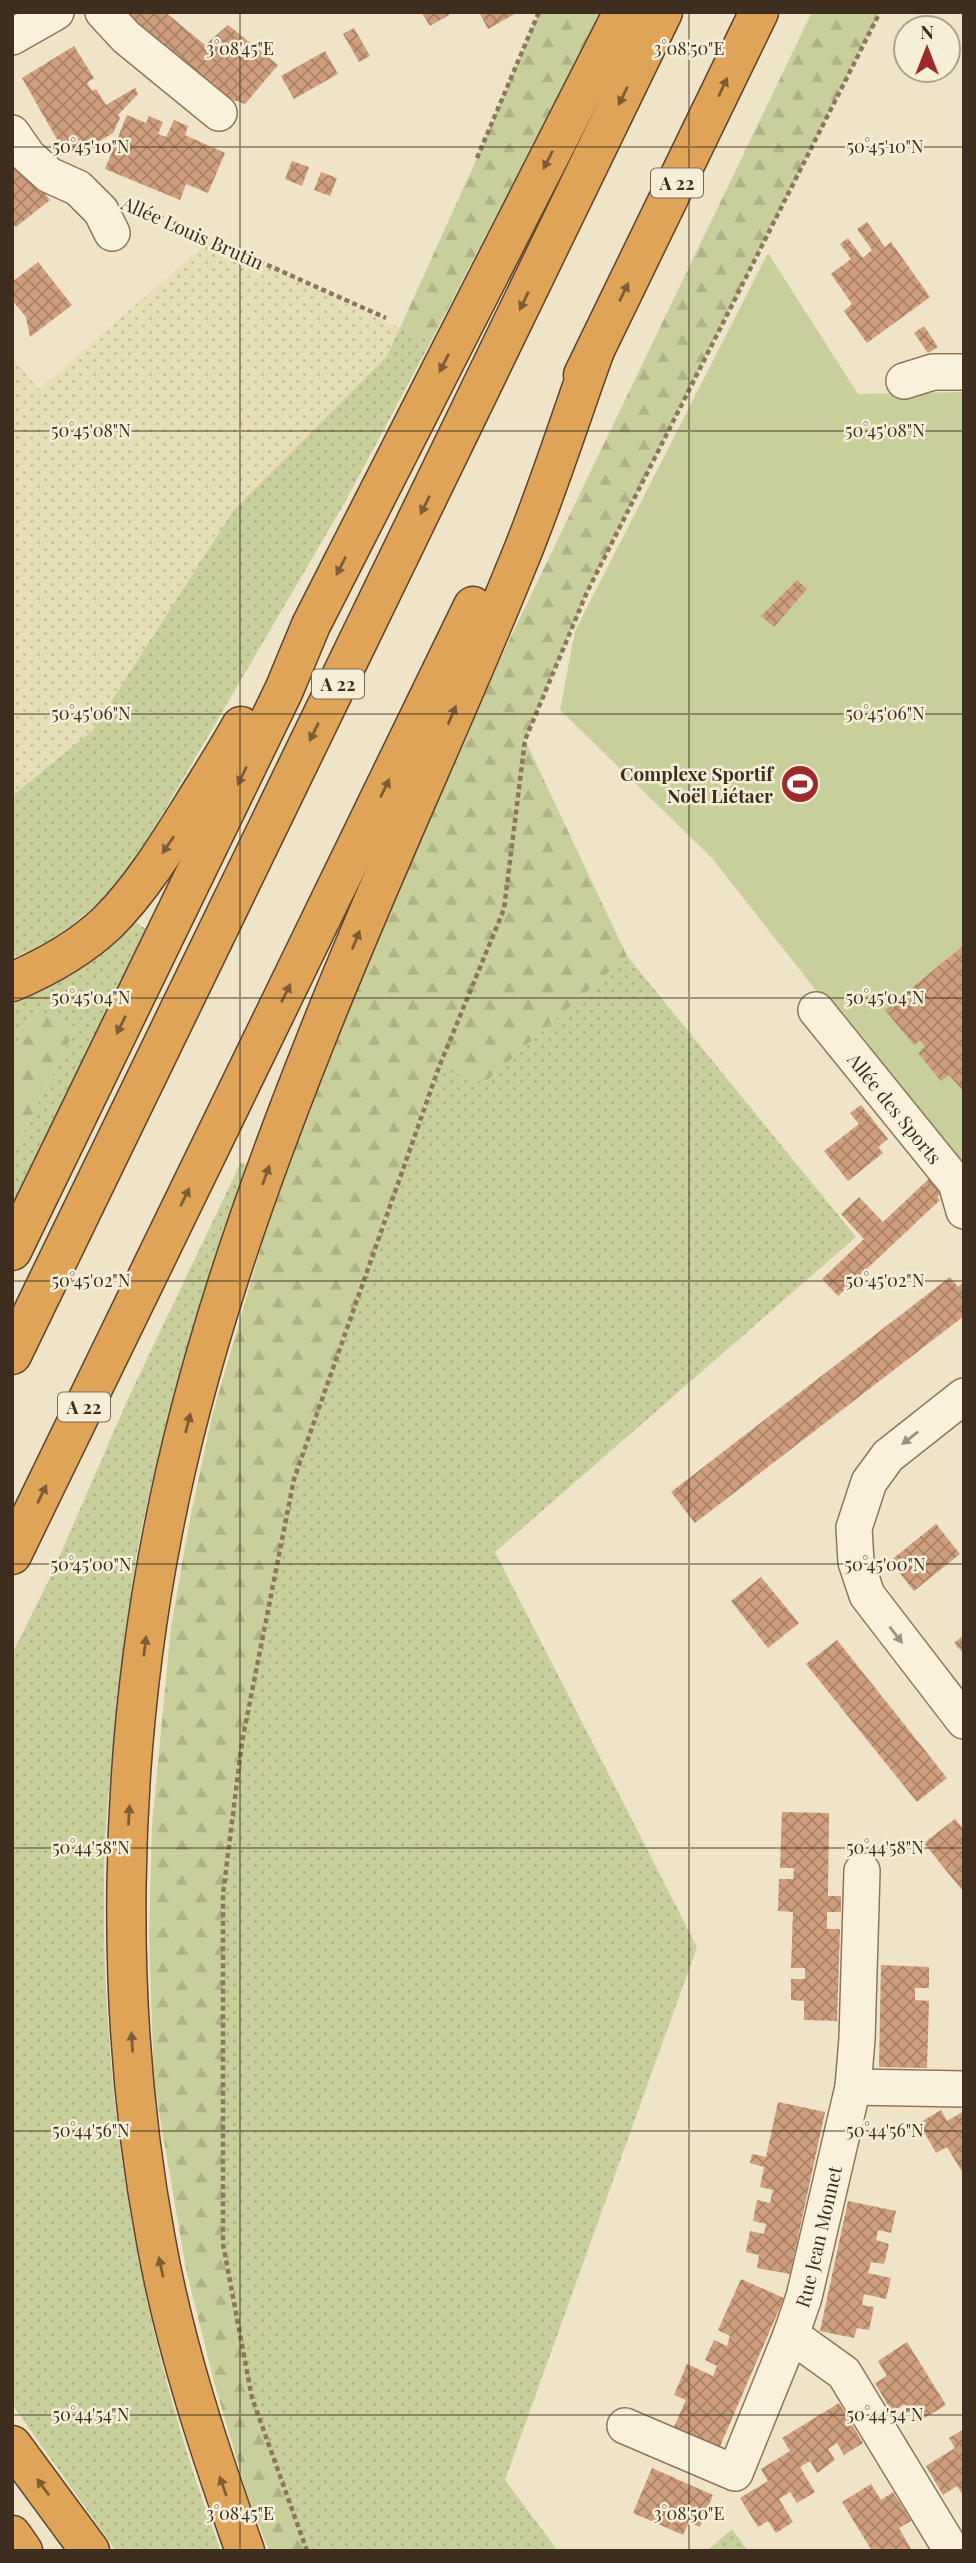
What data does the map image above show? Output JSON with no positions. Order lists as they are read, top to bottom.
{
  "streets": {
    "highway": ["A 22"],
    "street": ["Allée des Sports", "Rue Jean Monnet"],
    "path": ["Allée Louis Brutin"]
  },
  "places": {
    "sports": ["Complexe Sportif Noël Liétaer"]
  },
  "north": "top",
  "coordinates": [
    "3°08'45\"E",
    "3°08'50\"E",
    "50°45'10\"N",
    "50°45'08\"N",
    "50°45'06\"N",
    "50°45'04\"N",
    "50°45'02\"N",
    "50°45'00\"N",
    "50°44'58\"N",
    "50°44'56\"N",
    "50°44'54\"N"
  ]
}
